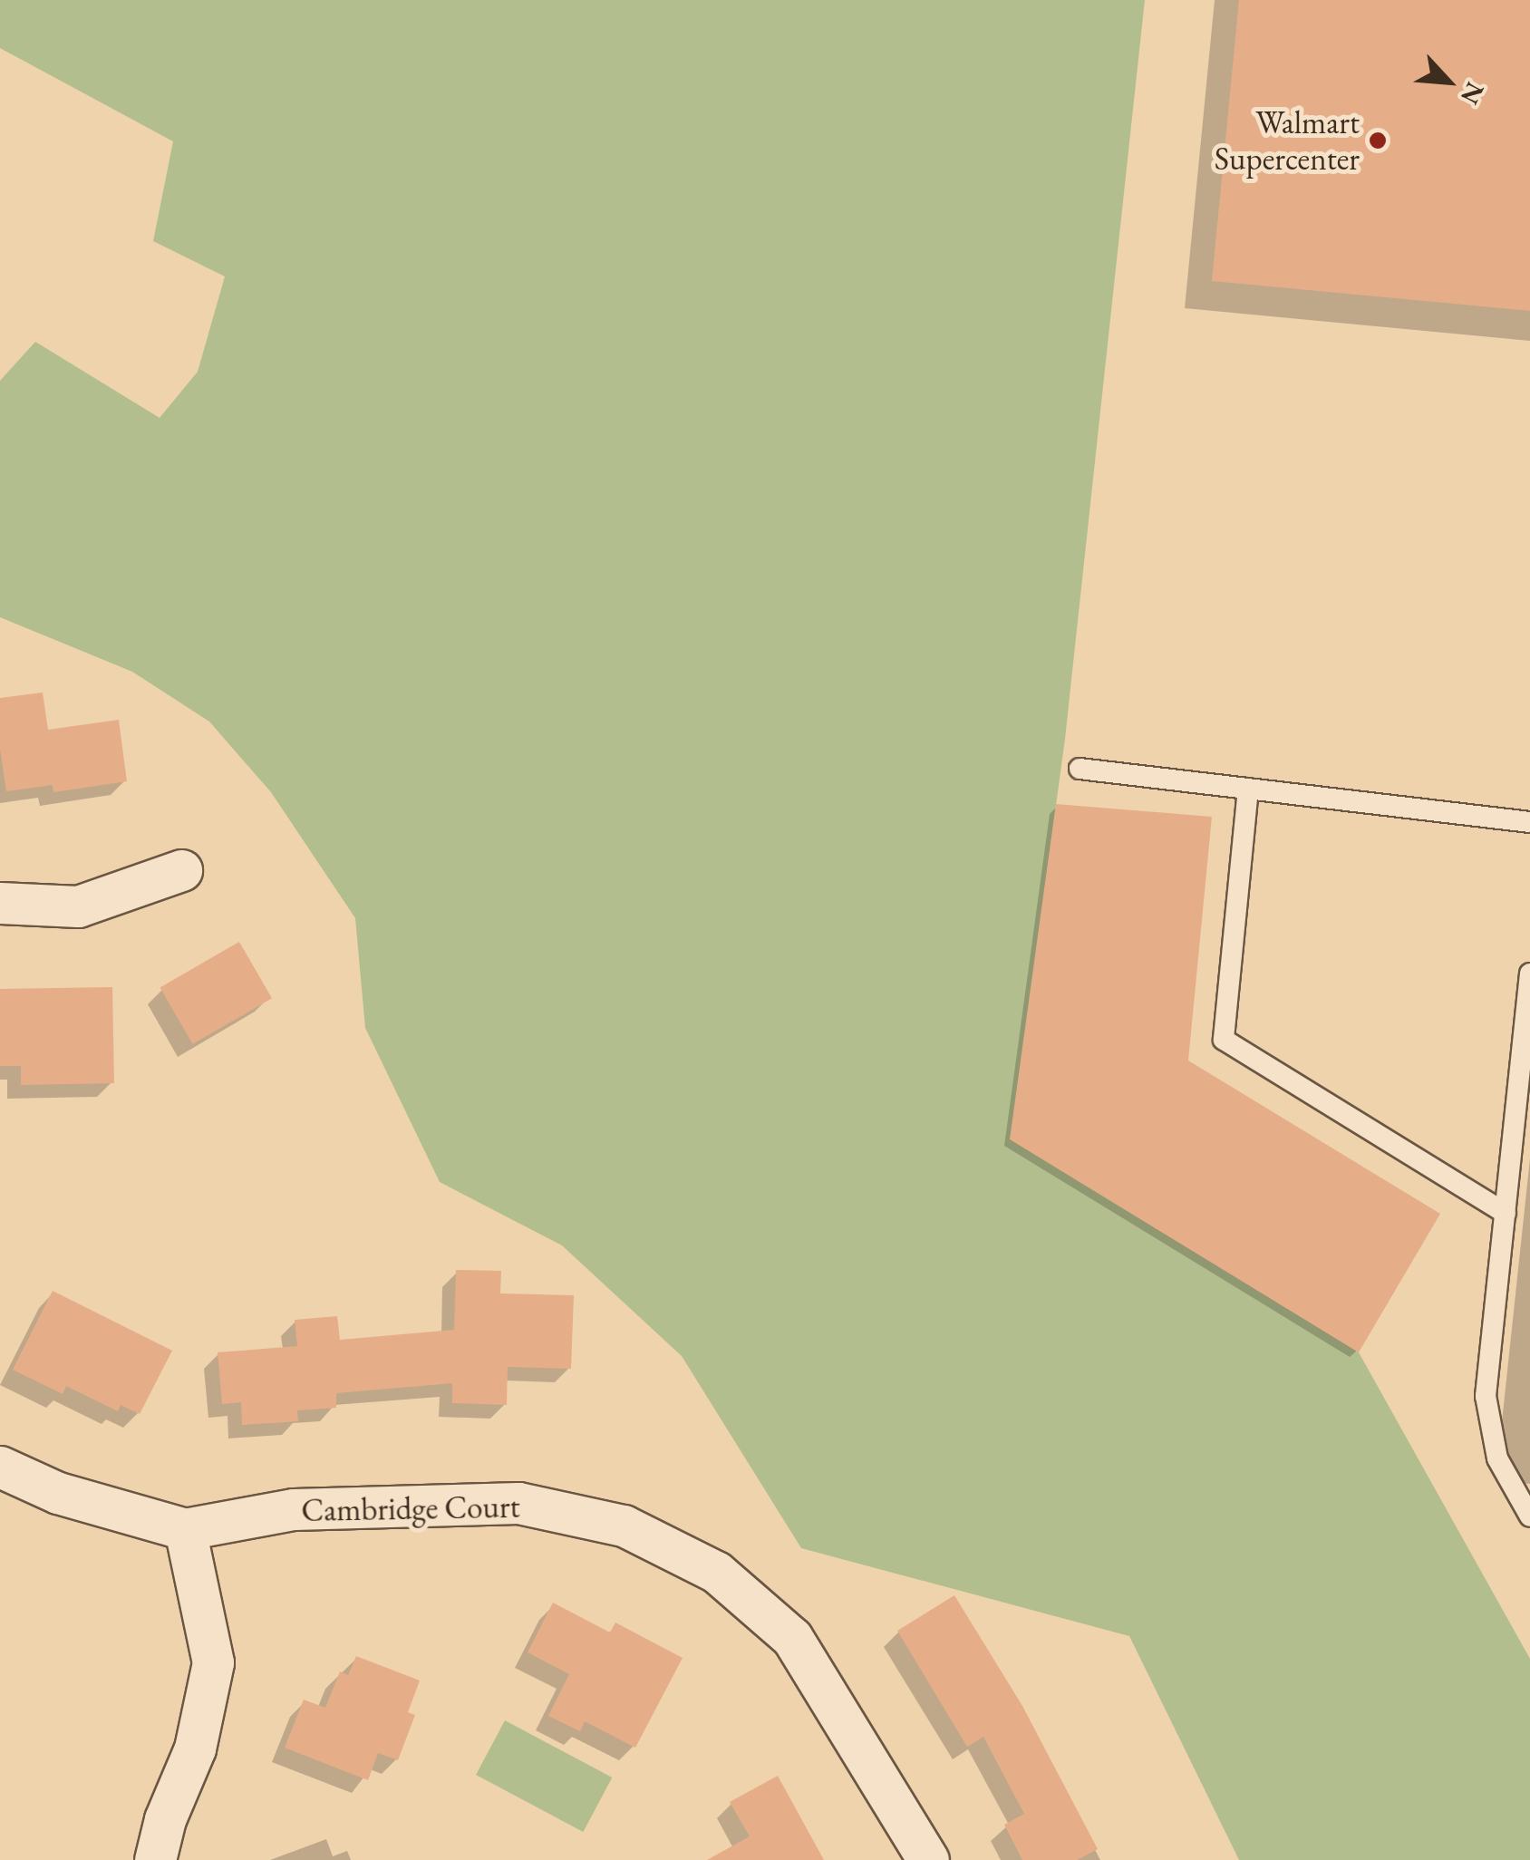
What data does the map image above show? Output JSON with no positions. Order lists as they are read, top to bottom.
{
  "streets": {
    "street": ["Cambridge Court"]
  },
  "places": ["Walmart Supercenter"],
  "north": "bottom right"
}
